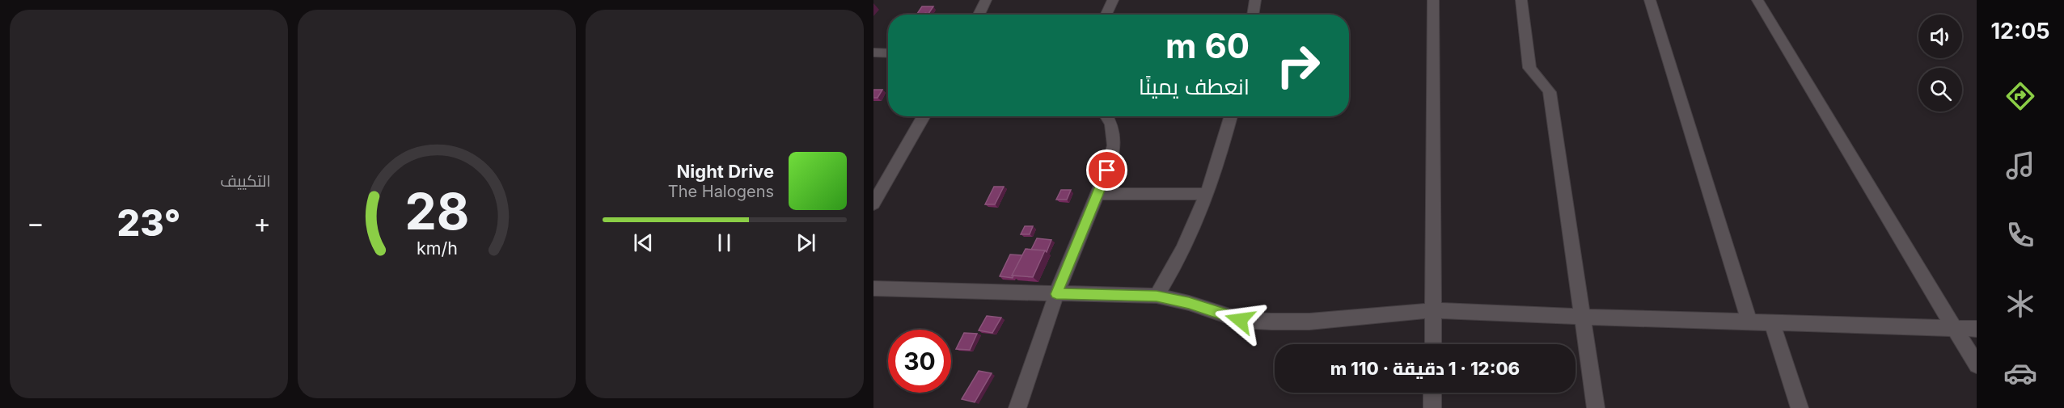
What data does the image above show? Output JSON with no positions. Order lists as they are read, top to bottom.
{
  "page": {
    "tabs": "12:05",
    "tile": "التكييف",
    "turn": ["60 m", "انعطف يمينًا"],
    "song": ["Night Drive", "The Halogens"],
    "heat": ["−", "23°", "+"],
    "limit": "30",
    "trip": "12:06 · 1 دقيقة · 110 m",
    "gauge": ["28", "km/h"]
  }
}
